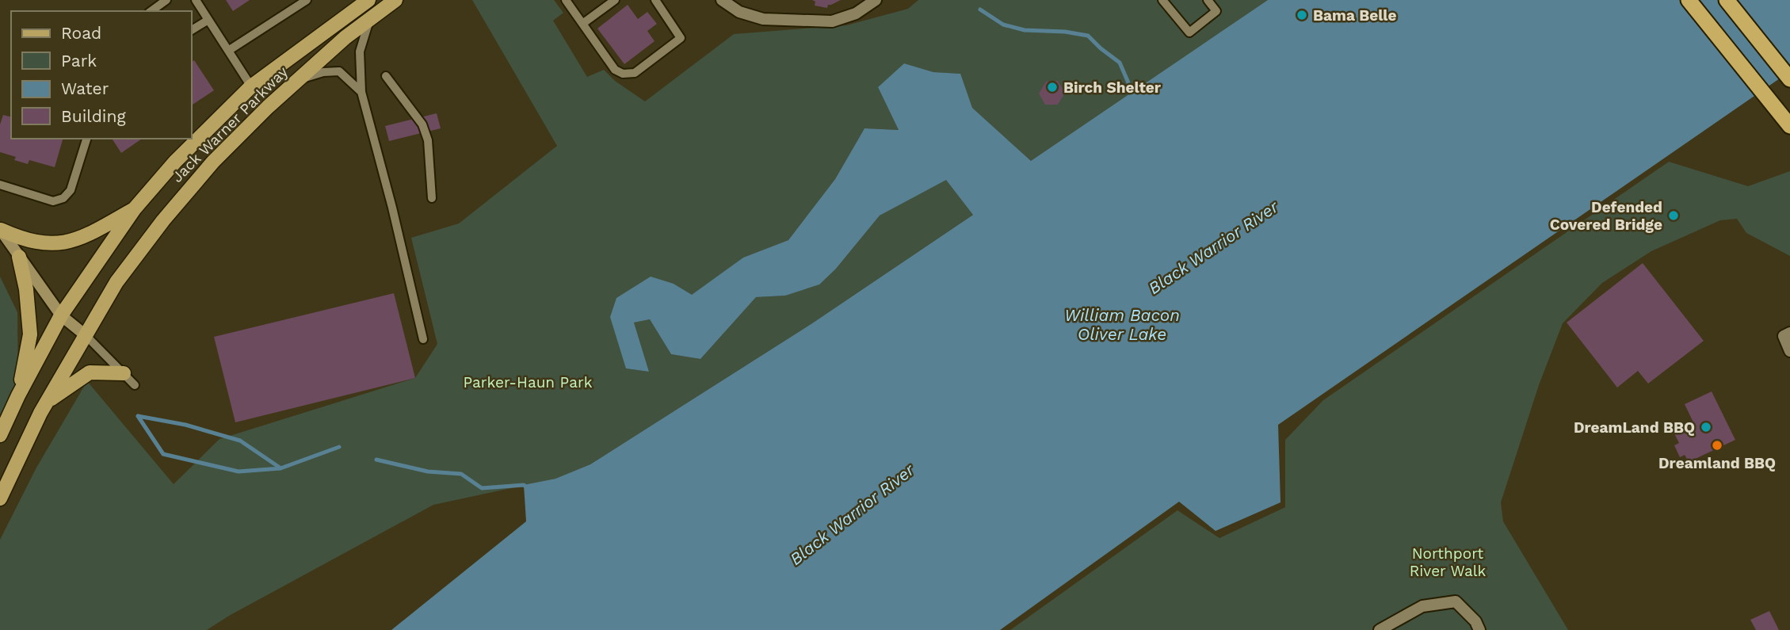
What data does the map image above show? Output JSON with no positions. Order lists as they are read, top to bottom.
{
  "streets": {
    "main road": ["Jack Warner Parkway"]
  },
  "water": ["Black Warrior River", "William Bacon Oliver Lake"],
  "parks": ["Parker-Haun Park", "Northport River Walk"],
  "places": [
    "Bama Belle",
    "Birch Shelter",
    "Defended Covered Bridge",
    "DreamLand BBQ",
    "Dreamland BBQ"
  ],
  "legend": [
    "Road",
    "Park",
    "Water",
    "Building"
  ]
}
